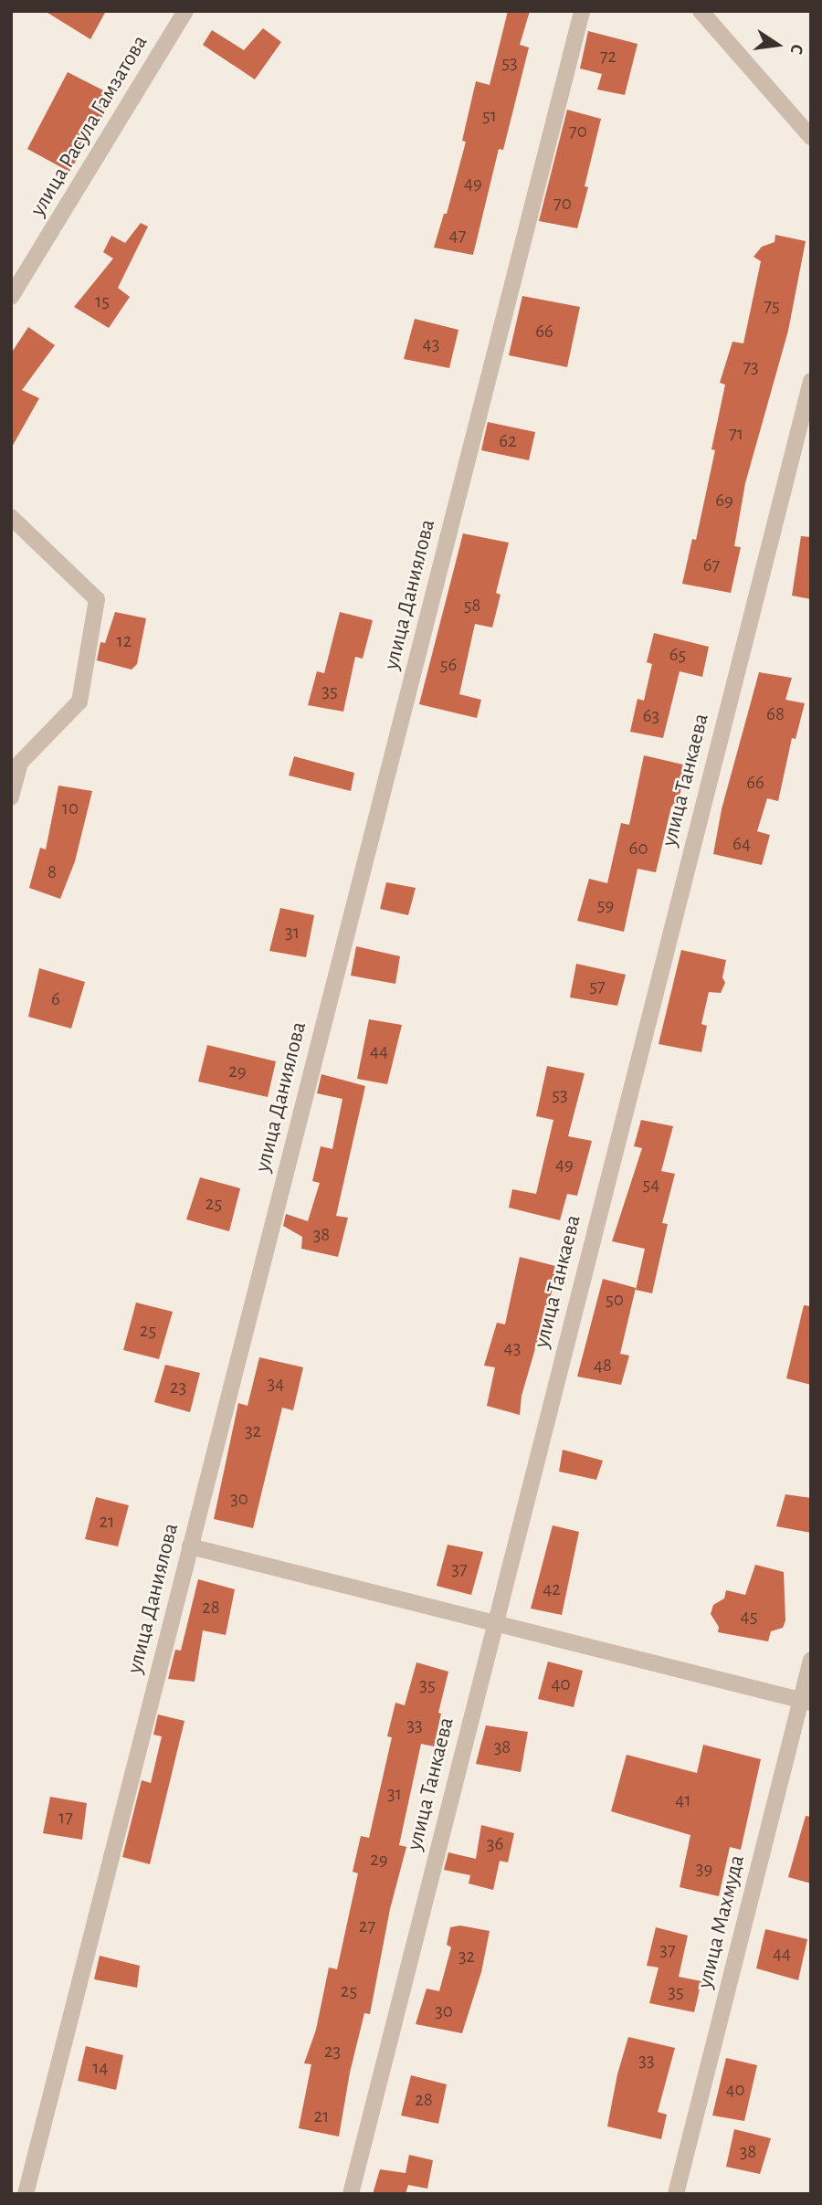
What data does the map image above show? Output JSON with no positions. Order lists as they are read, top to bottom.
{
  "streets": {
    "street": [
      "улица Расула Гамзатова",
      "улица Даниялова",
      "улица Танкаева",
      "улица Махмуда"
    ]
  },
  "house_numbers": [
    "72",
    "53",
    "51",
    "70",
    "49",
    "70",
    "47",
    "15",
    "75",
    "66",
    "43",
    "73",
    "71",
    "62",
    "69",
    "67",
    "58",
    "12",
    "65",
    "56",
    "35",
    "68",
    "63",
    "66",
    "10",
    "64",
    "60",
    "8",
    "59",
    "31",
    "57",
    "6",
    "44",
    "29",
    "53",
    "49",
    "54",
    "25",
    "38",
    "50",
    "25",
    "43",
    "48",
    "34",
    "23",
    "32",
    "30",
    "21",
    "37",
    "42",
    "28",
    "45",
    "40",
    "35",
    "33",
    "38",
    "31",
    "41",
    "17",
    "36",
    "29",
    "39",
    "27",
    "37",
    "44",
    "32",
    "25",
    "35",
    "30",
    "23",
    "33",
    "14",
    "40",
    "28",
    "21",
    "38"
  ],
  "north": "right"
}
